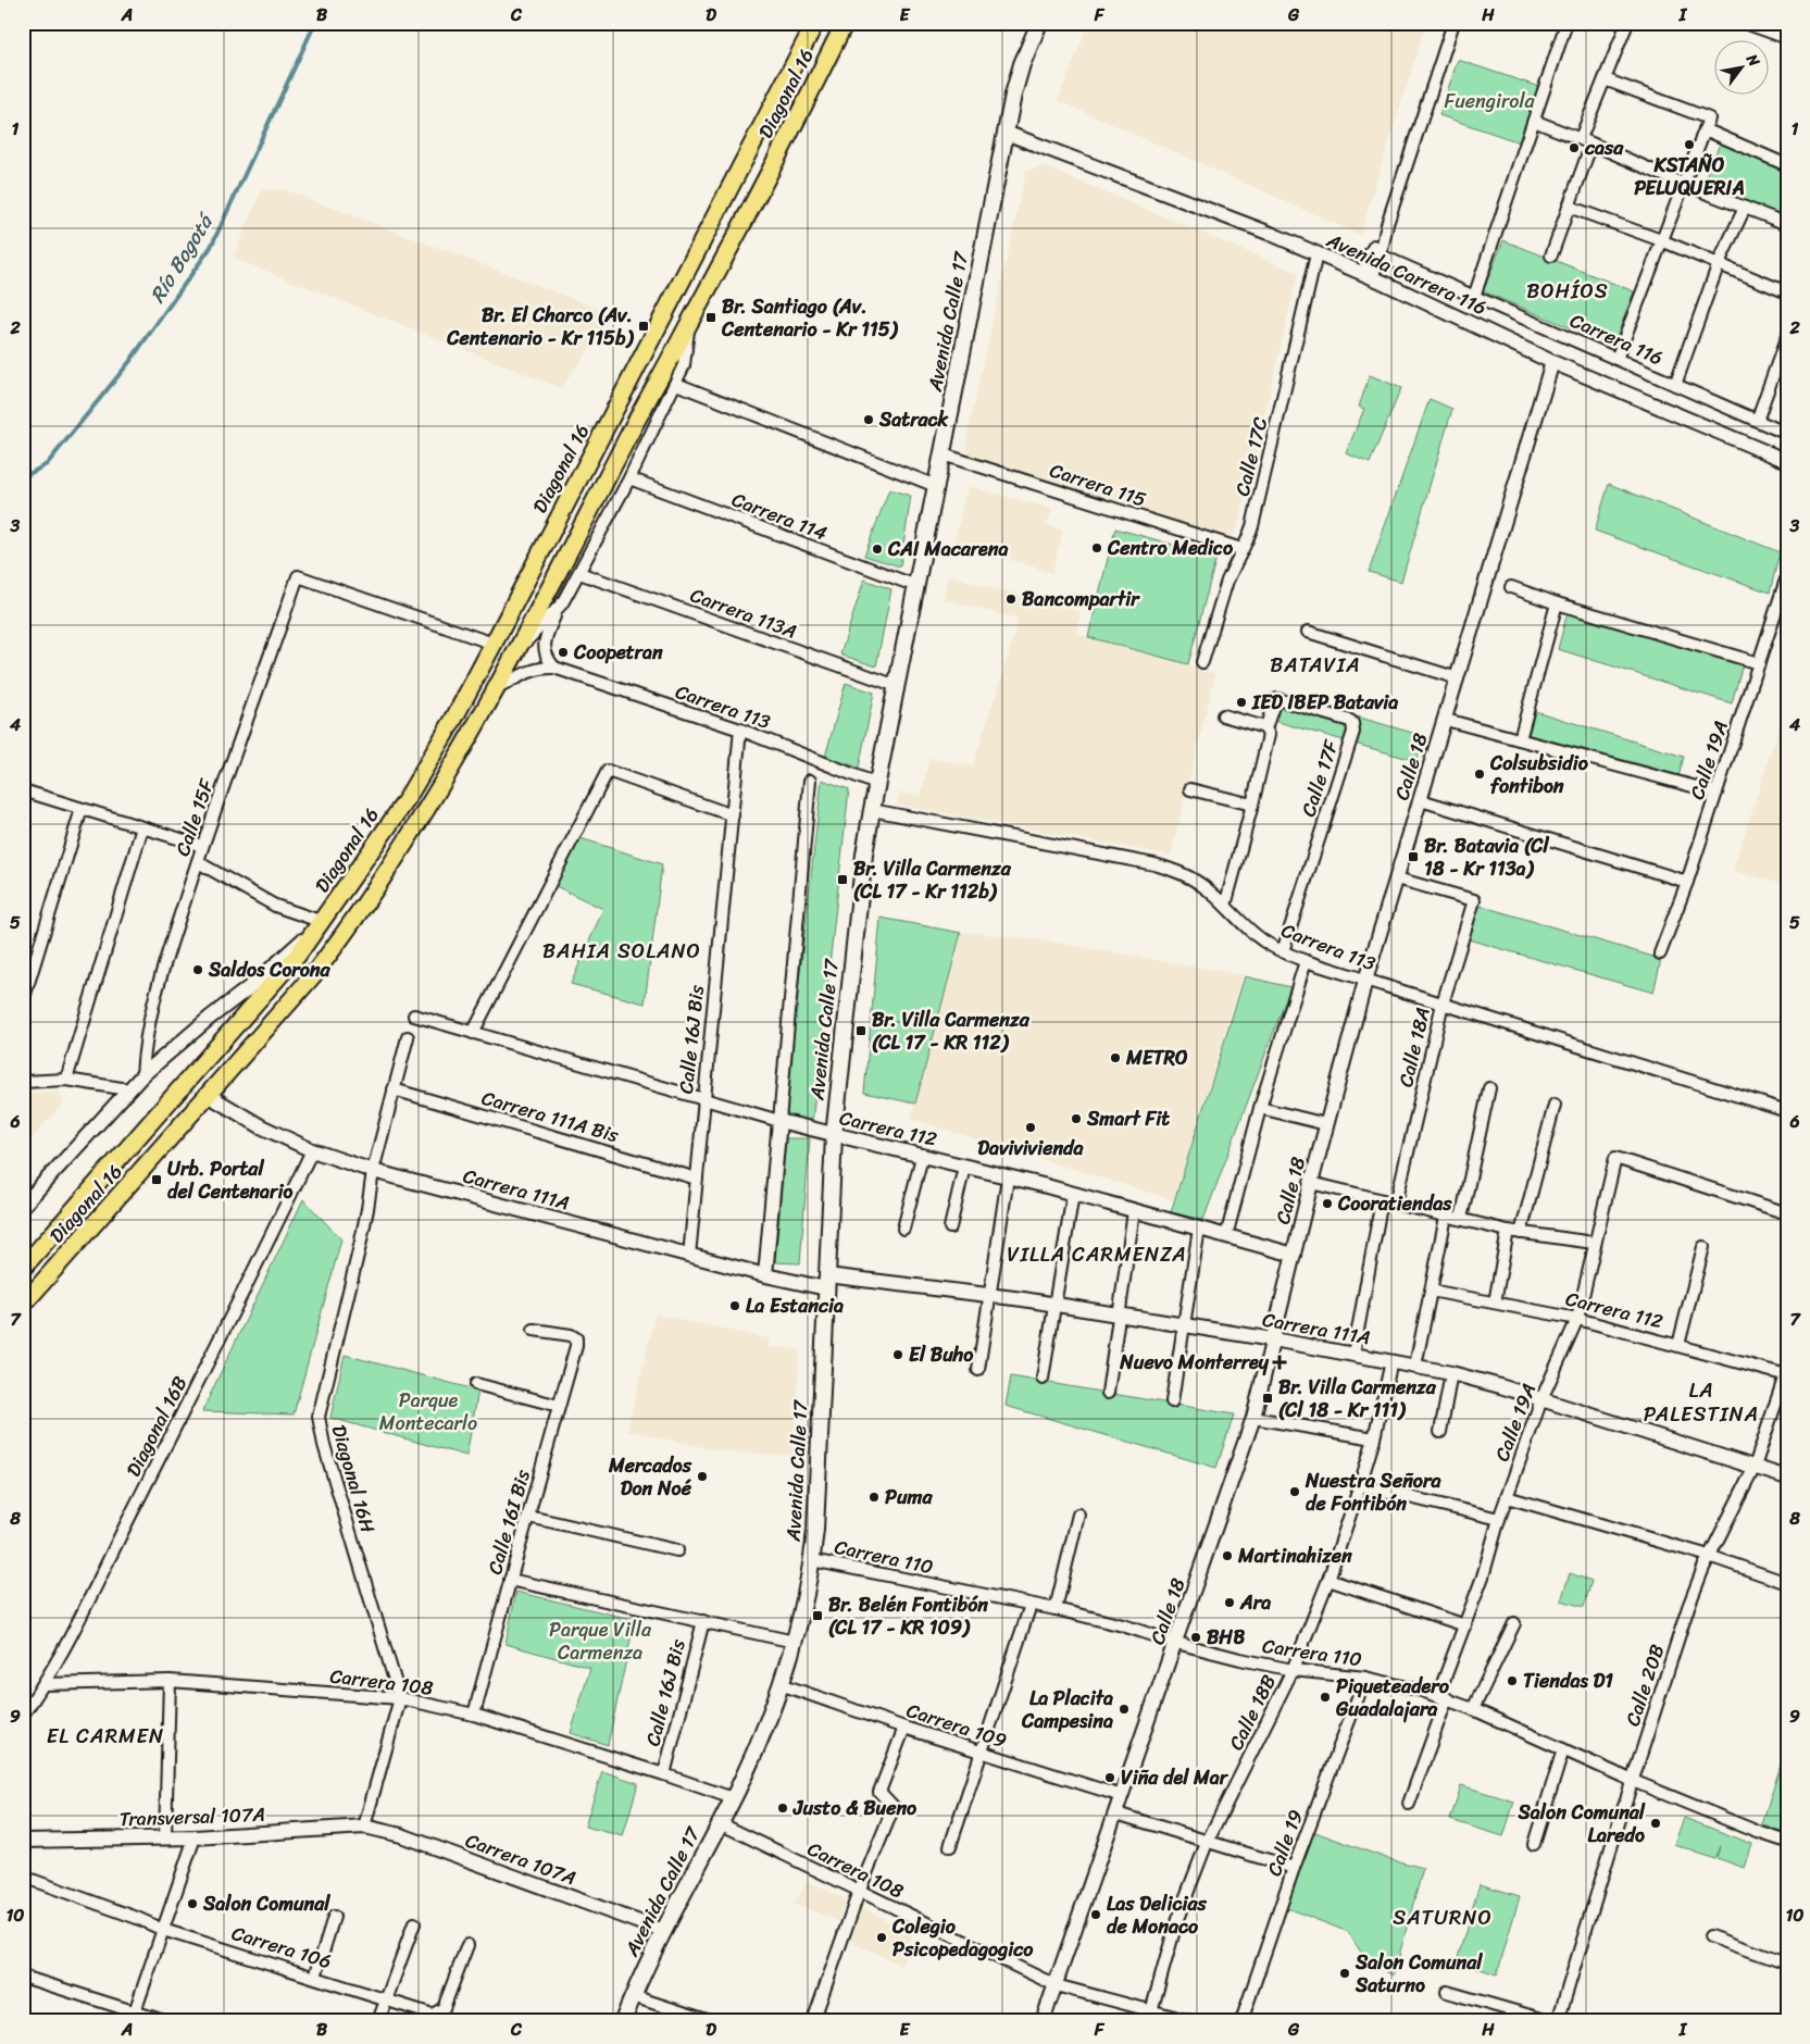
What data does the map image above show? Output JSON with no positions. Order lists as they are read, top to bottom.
{
  "streets": {
    "main road": ["Diagonal 16", "Avenida Calle 17"],
    "street": [
      "Avenida Carrera 116",
      "Carrera 116",
      "Calle 17C",
      "Carrera 115",
      "Carrera 114",
      "Carrera 113A",
      "Carrera 113",
      "Calle 19A",
      "Calle 18",
      "Calle 17F",
      "Calle 15F",
      "Calle 16J Bis",
      "Calle 18A",
      "Carrera 111A Bis",
      "Carrera 112",
      "Carrera 111A",
      "Diagonal 16B",
      "Diagonal 16H",
      "Calle 16I Bis",
      "Carrera 110",
      "Carrera 108",
      "Calle 20B",
      "Calle 18B",
      "Carrera 109",
      "Transversal 107A",
      "Calle 19",
      "Carrera 107A",
      "Carrera 106"
    ]
  },
  "crossings": [
    ["Diagonal 16", "Carrera 114"],
    ["Diagonal 16", "Carrera 113A"],
    ["Diagonal 16", "Carrera 113"],
    ["Diagonal 16", "Calle 15F"],
    ["Diagonal 16", "Carrera 111A"],
    ["Avenida Carrera 116", "Avenida Calle 17"],
    ["Avenida Carrera 116", "Calle 17C"],
    ["Avenida Carrera 116", "Calle 18"],
    ["Avenida Calle 17", "Carrera 115"],
    ["Avenida Calle 17", "Carrera 114"],
    ["Avenida Calle 17", "Carrera 113A"],
    ["Avenida Calle 17", "Carrera 113"],
    ["Avenida Calle 17", "Carrera 112"],
    ["Avenida Calle 17", "Carrera 111A"],
    ["Avenida Calle 17", "Carrera 110"],
    ["Avenida Calle 17", "Carrera 108"],
    ["Avenida Calle 17", "Carrera 109"],
    ["Avenida Calle 17", "Carrera 107A"],
    ["Calle 17C", "Carrera 115"],
    ["Carrera 113", "Calle 18"],
    ["Carrera 113", "Calle 17F"],
    ["Carrera 113", "Calle 16J Bis"],
    ["Carrera 113", "Calle 18A"],
    ["Calle 19A", "Carrera 112"],
    ["Calle 19A", "Carrera 111A"],
    ["Calle 19A", "Carrera 110"],
    ["Calle 18", "Calle 18A"],
    ["Calle 18", "Carrera 112"],
    ["Calle 18", "Carrera 111A"],
    ["Calle 18", "Carrera 110"],
    ["Calle 18", "Carrera 108"],
    ["Calle 18", "Carrera 109"],
    ["Calle 16J Bis", "Carrera 111A Bis"],
    ["Calle 16J Bis", "Carrera 112"],
    ["Calle 16J Bis", "Carrera 111A"],
    ["Calle 16J Bis", "Carrera 108"],
    ["Carrera 111A Bis", "Diagonal 16H"],
    ["Carrera 112", "Calle 20B"],
    ["Carrera 111A", "Diagonal 16B"],
    ["Carrera 111A", "Diagonal 16H"],
    ["Carrera 111A", "Calle 20B"],
    ["Carrera 111A", "Calle 18B"],
    ["Diagonal 16B", "Carrera 108"],
    ["Diagonal 16H", "Carrera 108"],
    ["Calle 16I Bis", "Carrera 108"],
    ["Carrera 110", "Calle 20B"],
    ["Carrera 110", "Calle 18B"],
    ["Carrera 110", "Calle 19"],
    ["Carrera 108", "Calle 18B"],
    ["Transversal 107A", "Carrera 107A"]
  ],
  "districts": [
    "BOHÍOS",
    "BATAVIA",
    "BAHIA SOLANO",
    "VILLA CARMENZA",
    "LA PALESTINA",
    "EL CARMEN",
    "SATURNO"
  ],
  "water": ["Río Bogotá"],
  "parks": ["Fuengirola", "Parque Montecarlo", "Parque Villa Carmenza"],
  "places": {
    "other": [
      "KSTAÑO PELUQUERIA",
      "casa",
      "Satrack",
      "Centro Medico",
      "CAI Macarena",
      "Bancompartir",
      "Coopetran",
      "IED IBEP Batavia",
      "Colsubsidio fontibon",
      "Saldos Corona",
      "METRO",
      "Smart Fit",
      "Davivivienda",
      "Cooratiendas",
      "La Estancia",
      "El Buho",
      "Mercados Don Noé",
      "Nuestra Señora de Fontibón",
      "Puma",
      "Martinahizen",
      "Ara",
      "BHB",
      "Tiendas D1",
      "Piqueteadero Guadalajara",
      "La Placita Campesina",
      "Viña del Mar",
      "Justo & Bueno",
      "Salon Comunal Laredo",
      "Salon Comunal",
      "Las Delicias de Monaco",
      "Colegio Psicopedagogico",
      "Salon Comunal Saturno"
    ],
    "transit": [
      "Br. Santiago (Av. Centenario - Kr 115)",
      "Br. El Charco (Av. Centenario - Kr 115b)",
      "Br. Batavia (Cl 18 - Kr 113a)",
      "Br. Villa Carmenza (CL 17 - Kr 112b)",
      "Br. Villa Carmenza (CL 17 - KR 112)",
      "Urb. Portal del Centenario",
      "Br. Villa Carmenza (Cl 18 - Kr 111)",
      "Br. Belén Fontibón (CL 17 - KR 109)"
    ],
    "health": ["Nuevo Monterrey"]
  },
  "north": "top right",
  "grid": {
    "columns": [
      "A",
      "B",
      "C",
      "D",
      "E",
      "F",
      "G",
      "H",
      "I"
    ],
    "rows": [
      "1",
      "2",
      "3",
      "4",
      "5",
      "6",
      "7",
      "8",
      "9",
      "10"
    ]
  }
}
